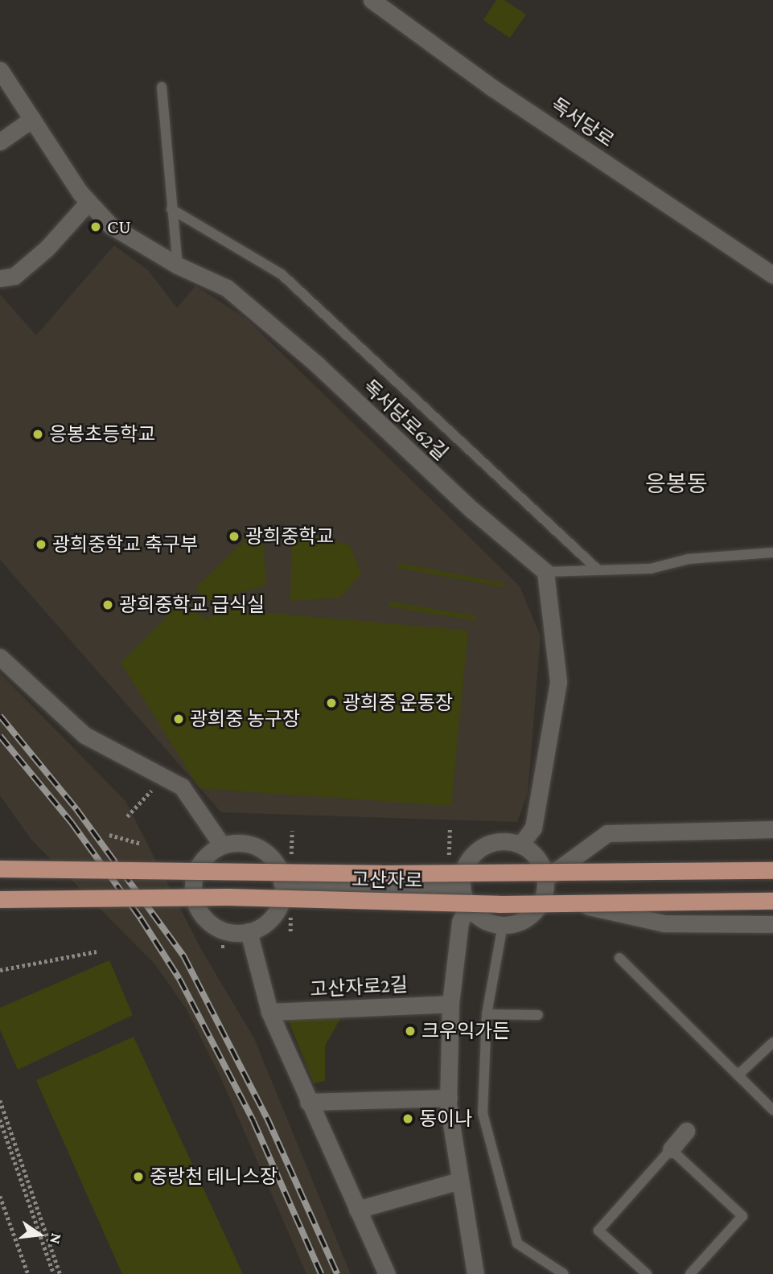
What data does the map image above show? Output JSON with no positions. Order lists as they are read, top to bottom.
{
  "streets": {
    "main road": ["고산자로"],
    "street": ["독서당로", "독서당로62길", "고산자로2길"]
  },
  "districts": ["응봉동"],
  "places": [
    "CU",
    "응봉초등학교",
    "광희중학교",
    "광희중학교 축구부",
    "광희중학교 급식실",
    "광희중 운동장",
    "광희중 농구장",
    "크우익가든",
    "동이나",
    "중랑천 테니스장"
  ],
  "north": "right"
}
